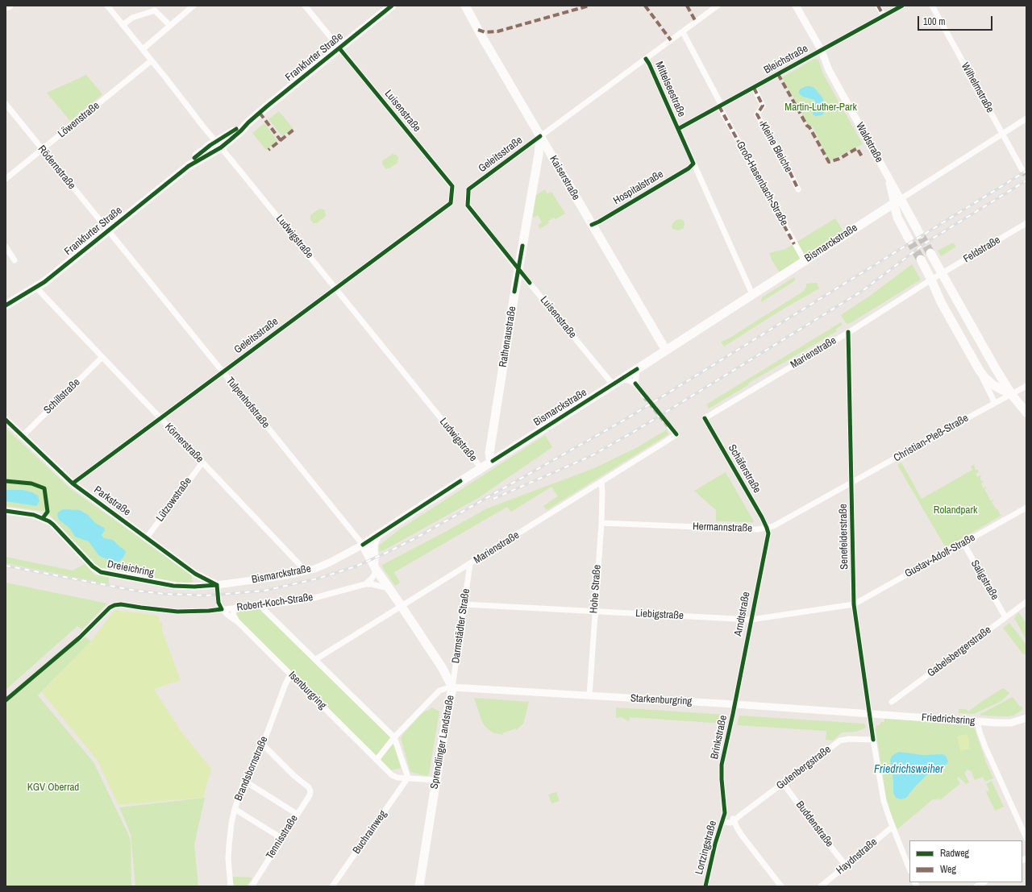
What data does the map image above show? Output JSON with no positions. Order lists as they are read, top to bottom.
{
  "streets": {
    "main road": [
      "Frankfurter Straße",
      "Waldstraße",
      "Kaiserstraße",
      "Bismarckstraße",
      "Rathenaustraße",
      "Sprendlinger Landstraße"
    ],
    "street": [
      "Bleichstraße",
      "Wilhelmstraße",
      "Mittelseestraße",
      "Luisenstraße",
      "Löwenstraße",
      "Kleine Bleiche",
      "Geleitsstraße",
      "Rödernstraße",
      "Groß-Hasenbach-Straße",
      "Hospitalstraße",
      "Ludwigstraße",
      "Feldstraße",
      "Marienstraße",
      "Schillstraße",
      "Tulpenhofstraße",
      "Christian-Pleß-Straße",
      "Körnerstraße",
      "Schäferstraße",
      "Lützowstraße",
      "Parkstraße",
      "Hermannstraße",
      "Senefelderstraße",
      "Gustav-Adolf-Straße",
      "Dreieichring",
      "Saligstraße",
      "Hohe Straße",
      "Robert-Koch-Straße",
      "Arndtstraße",
      "Liebigstraße",
      "Darmstädter Straße",
      "Gabelsbergerstraße",
      "Isenburgring",
      "Starkenburgring",
      "Friedrichsring",
      "Brinkstraße",
      "Gutenbergstraße",
      "Brandsbornstraße",
      "Buddenstraße",
      "Buchrainweg",
      "Tennisstraße",
      "Lortzingstraße",
      "Haydnstraße"
    ]
  },
  "crossings": [
    ["Frankfurter Straße", "Luisenstraße"],
    ["Frankfurter Straße", "Rödernstraße"],
    ["Frankfurter Straße", "Ludwigstraße"],
    ["Frankfurter Straße", "Tulpenhofstraße"],
    ["Frankfurter Straße", "Körnerstraße"],
    ["Bleichstraße", "Mittelseestraße"],
    ["Bleichstraße", "Waldstraße"],
    ["Bleichstraße", "Kleine Bleiche"],
    ["Bleichstraße", "Groß-Hasenbach-Straße"],
    ["Wilhelmstraße", "Bismarckstraße"],
    ["Mittelseestraße", "Geleitsstraße"],
    ["Mittelseestraße", "Hospitalstraße"],
    ["Mittelseestraße", "Bismarckstraße"],
    ["Luisenstraße", "Geleitsstraße"],
    ["Luisenstraße", "Bismarckstraße"],
    ["Luisenstraße", "Rathenaustraße"],
    ["Löwenstraße", "Rödernstraße"],
    ["Löwenstraße", "Ludwigstraße"],
    ["Waldstraße", "Bismarckstraße"],
    ["Geleitsstraße", "Kaiserstraße"],
    ["Geleitsstraße", "Groß-Hasenbach-Straße"],
    ["Geleitsstraße", "Ludwigstraße"],
    ["Geleitsstraße", "Rathenaustraße"],
    ["Geleitsstraße", "Tulpenhofstraße"],
    ["Geleitsstraße", "Körnerstraße"],
    ["Geleitsstraße", "Parkstraße"],
    ["Rödernstraße", "Tulpenhofstraße"],
    ["Kaiserstraße", "Hospitalstraße"],
    ["Kaiserstraße", "Bismarckstraße"],
    ["Kaiserstraße", "Rathenaustraße"],
    ["Groß-Hasenbach-Straße", "Bismarckstraße"],
    ["Ludwigstraße", "Bismarckstraße"],
    ["Bismarckstraße", "Rathenaustraße"],
    ["Bismarckstraße", "Tulpenhofstraße"],
    ["Bismarckstraße", "Körnerstraße"],
    ["Bismarckstraße", "Parkstraße"],
    ["Bismarckstraße", "Dreieichring"],
    ["Bismarckstraße", "Sprendlinger Landstraße"],
    ["Feldstraße", "Marienstraße"],
    ["Marienstraße", "Schäferstraße"],
    ["Marienstraße", "Senefelderstraße"],
    ["Marienstraße", "Hohe Straße"],
    ["Marienstraße", "Darmstädter Straße"],
    ["Marienstraße", "Sprendlinger Landstraße"],
    ["Schillstraße", "Körnerstraße"],
    ["Schillstraße", "Parkstraße"],
    ["Tulpenhofstraße", "Sprendlinger Landstraße"],
    ["Christian-Pleß-Straße", "Hermannstraße"],
    ["Christian-Pleß-Straße", "Senefelderstraße"],
    ["Körnerstraße", "Lützowstraße"],
    ["Schäferstraße", "Hermannstraße"],
    ["Schäferstraße", "Arndtstraße"],
    ["Lützowstraße", "Parkstraße"],
    ["Parkstraße", "Dreieichring"],
    ["Hermannstraße", "Senefelderstraße"],
    ["Hermannstraße", "Hohe Straße"],
    ["Hermannstraße", "Arndtstraße"],
    ["Senefelderstraße", "Gustav-Adolf-Straße"],
    ["Senefelderstraße", "Liebigstraße"],
    ["Senefelderstraße", "Starkenburgring"],
    ["Senefelderstraße", "Friedrichsring"],
    ["Senefelderstraße", "Gutenbergstraße"],
    ["Senefelderstraße", "Haydnstraße"],
    ["Gustav-Adolf-Straße", "Saligstraße"],
    ["Gustav-Adolf-Straße", "Liebigstraße"],
    ["Saligstraße", "Gabelsbergerstraße"],
    ["Hohe Straße", "Liebigstraße"],
    ["Hohe Straße", "Starkenburgring"],
    ["Robert-Koch-Straße", "Isenburgring"],
    ["Robert-Koch-Straße", "Sprendlinger Landstraße"],
    ["Arndtstraße", "Liebigstraße"],
    ["Arndtstraße", "Starkenburgring"],
    ["Arndtstraße", "Brinkstraße"],
    ["Liebigstraße", "Darmstädter Straße"],
    ["Darmstädter Straße", "Starkenburgring"],
    ["Darmstädter Straße", "Sprendlinger Landstraße"],
    ["Isenburgring", "Sprendlinger Landstraße"],
    ["Isenburgring", "Brandsbornstraße"],
    ["Isenburgring", "Buchrainweg"],
    ["Starkenburgring", "Friedrichsring"],
    ["Starkenburgring", "Brinkstraße"],
    ["Starkenburgring", "Sprendlinger Landstraße"],
    ["Brinkstraße", "Lortzingstraße"],
    ["Gutenbergstraße", "Buddenstraße"],
    ["Gutenbergstraße", "Lortzingstraße"],
    ["Brandsbornstraße", "Tennisstraße"],
    ["Buddenstraße", "Haydnstraße"]
  ],
  "water": ["Friedrichsweiher"],
  "parks": ["Martin-Luther-Park", "Rolandpark", "KGV Oberrad"],
  "legend": ["Radweg", "Weg"],
  "scale_bar": "100 m"
}
